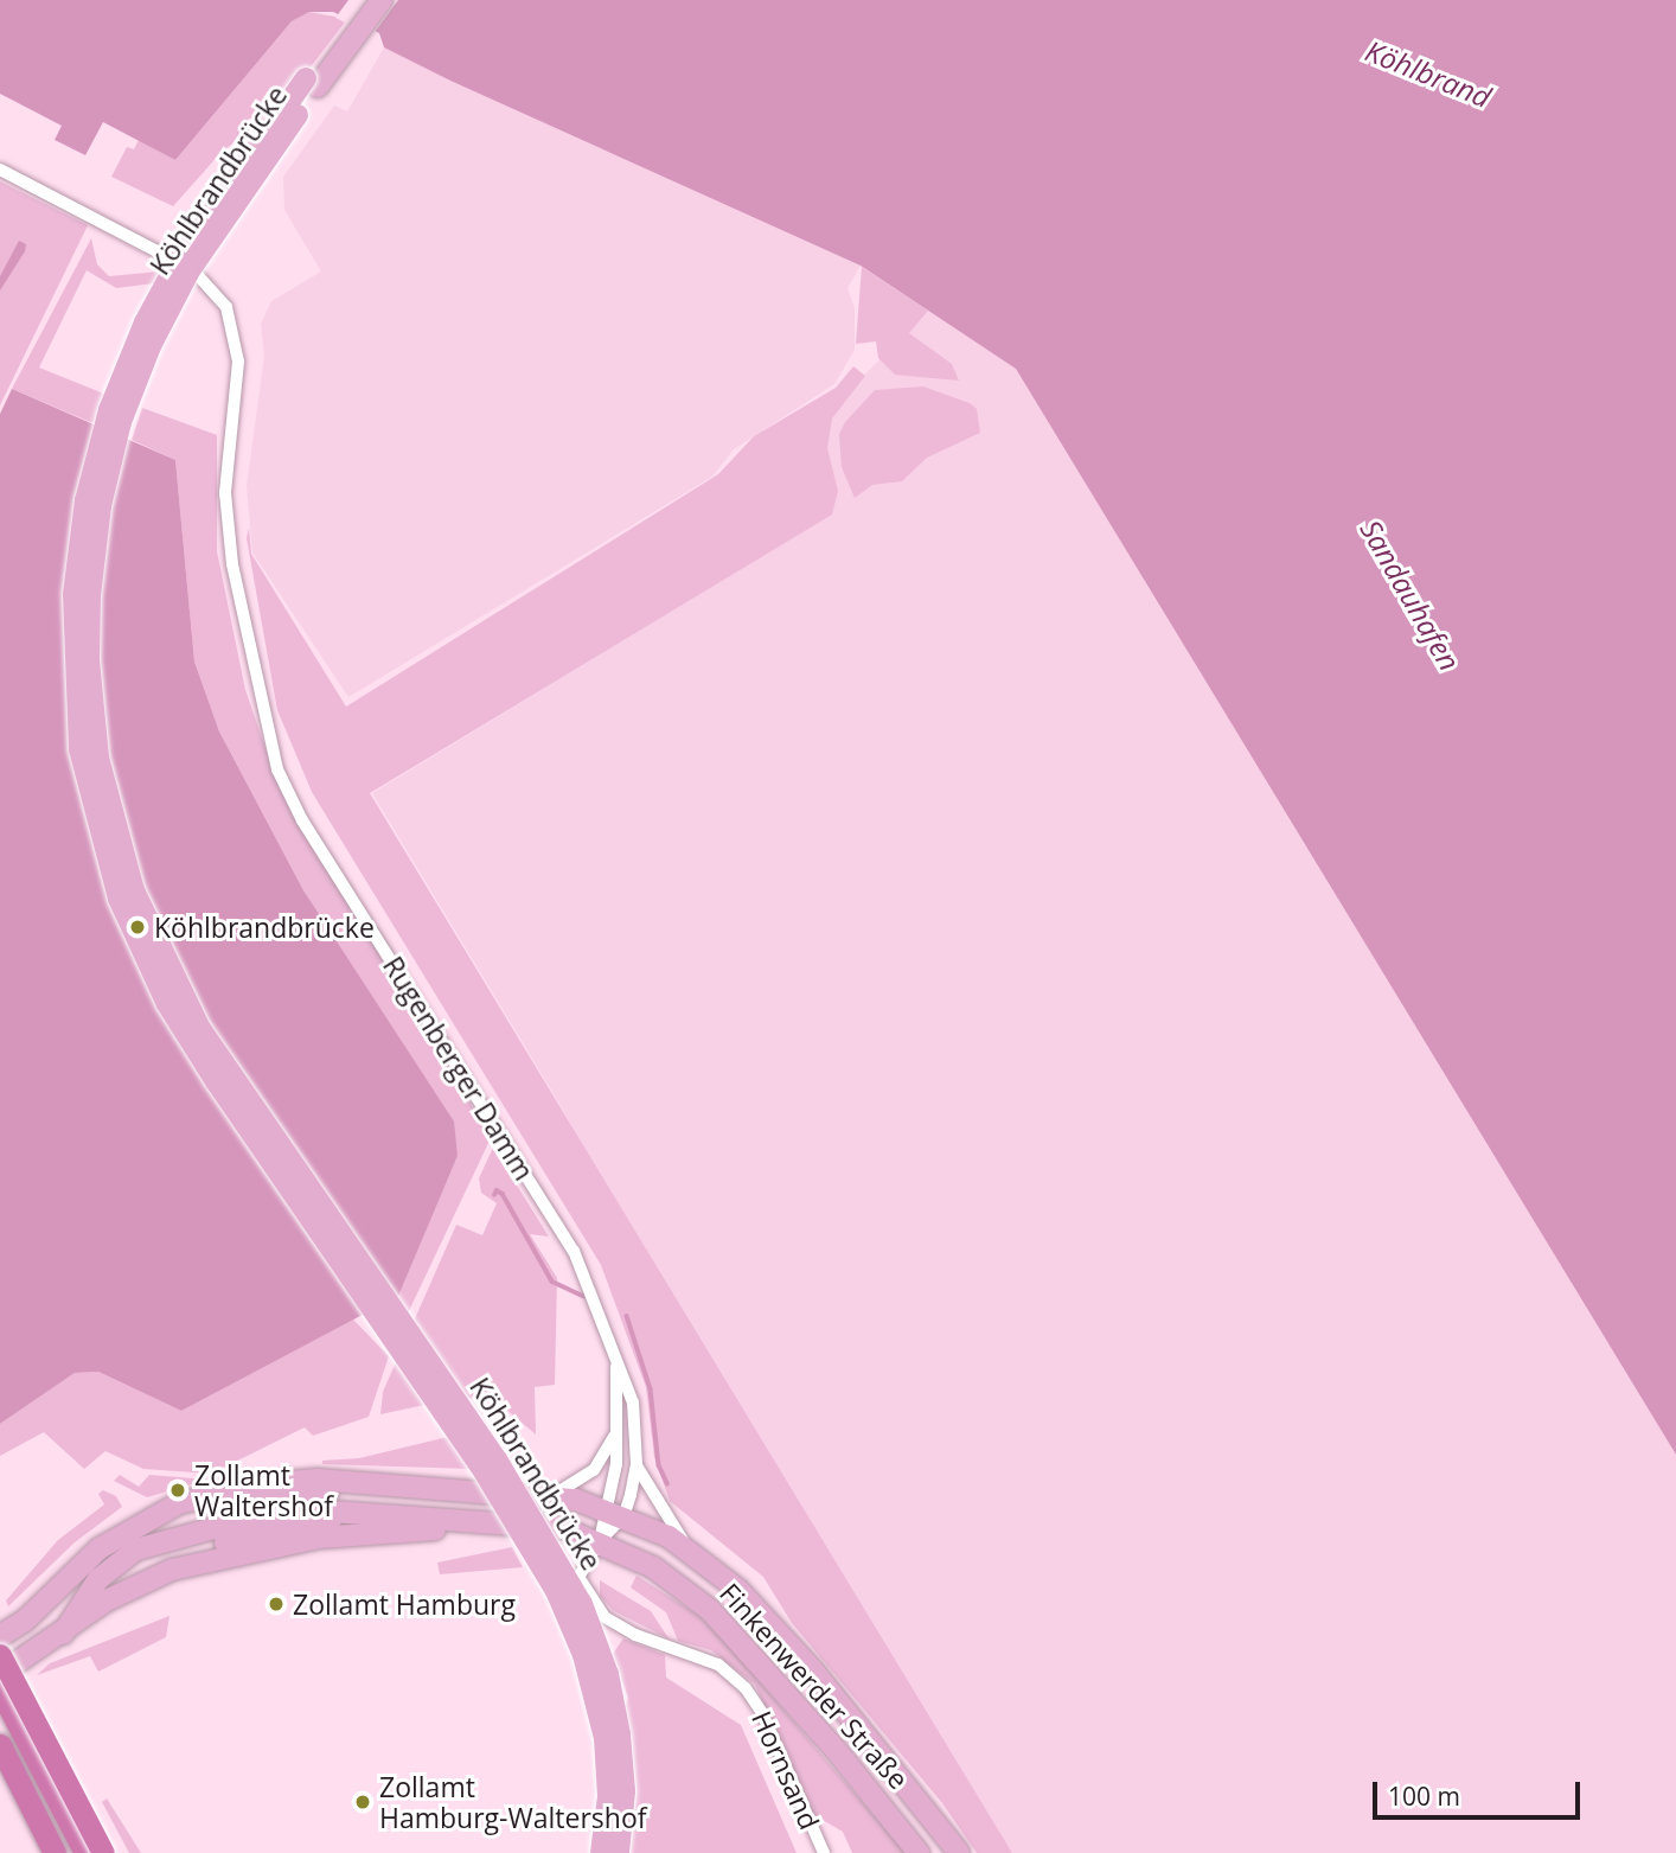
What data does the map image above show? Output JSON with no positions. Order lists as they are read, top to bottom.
{
  "streets": {
    "main road": ["Köhlbrandbrücke", "Finkenwerder Straße"],
    "street": ["Rugenberger Damm", "Hornsand"]
  },
  "crossings": [
    ["Rugenberger Damm", "Finkenwerder Straße"],
    ["Rugenberger Damm", "Hornsand"],
    ["Finkenwerder Straße", "Hornsand"]
  ],
  "water": ["Köhlbrand", "Sandauhafen"],
  "places": [
    "Köhlbrandbrücke",
    "Zollamt Waltershof",
    "Zollamt Hamburg",
    "Zollamt Hamburg-Waltershof"
  ],
  "scale_bar": "100 m"
}
